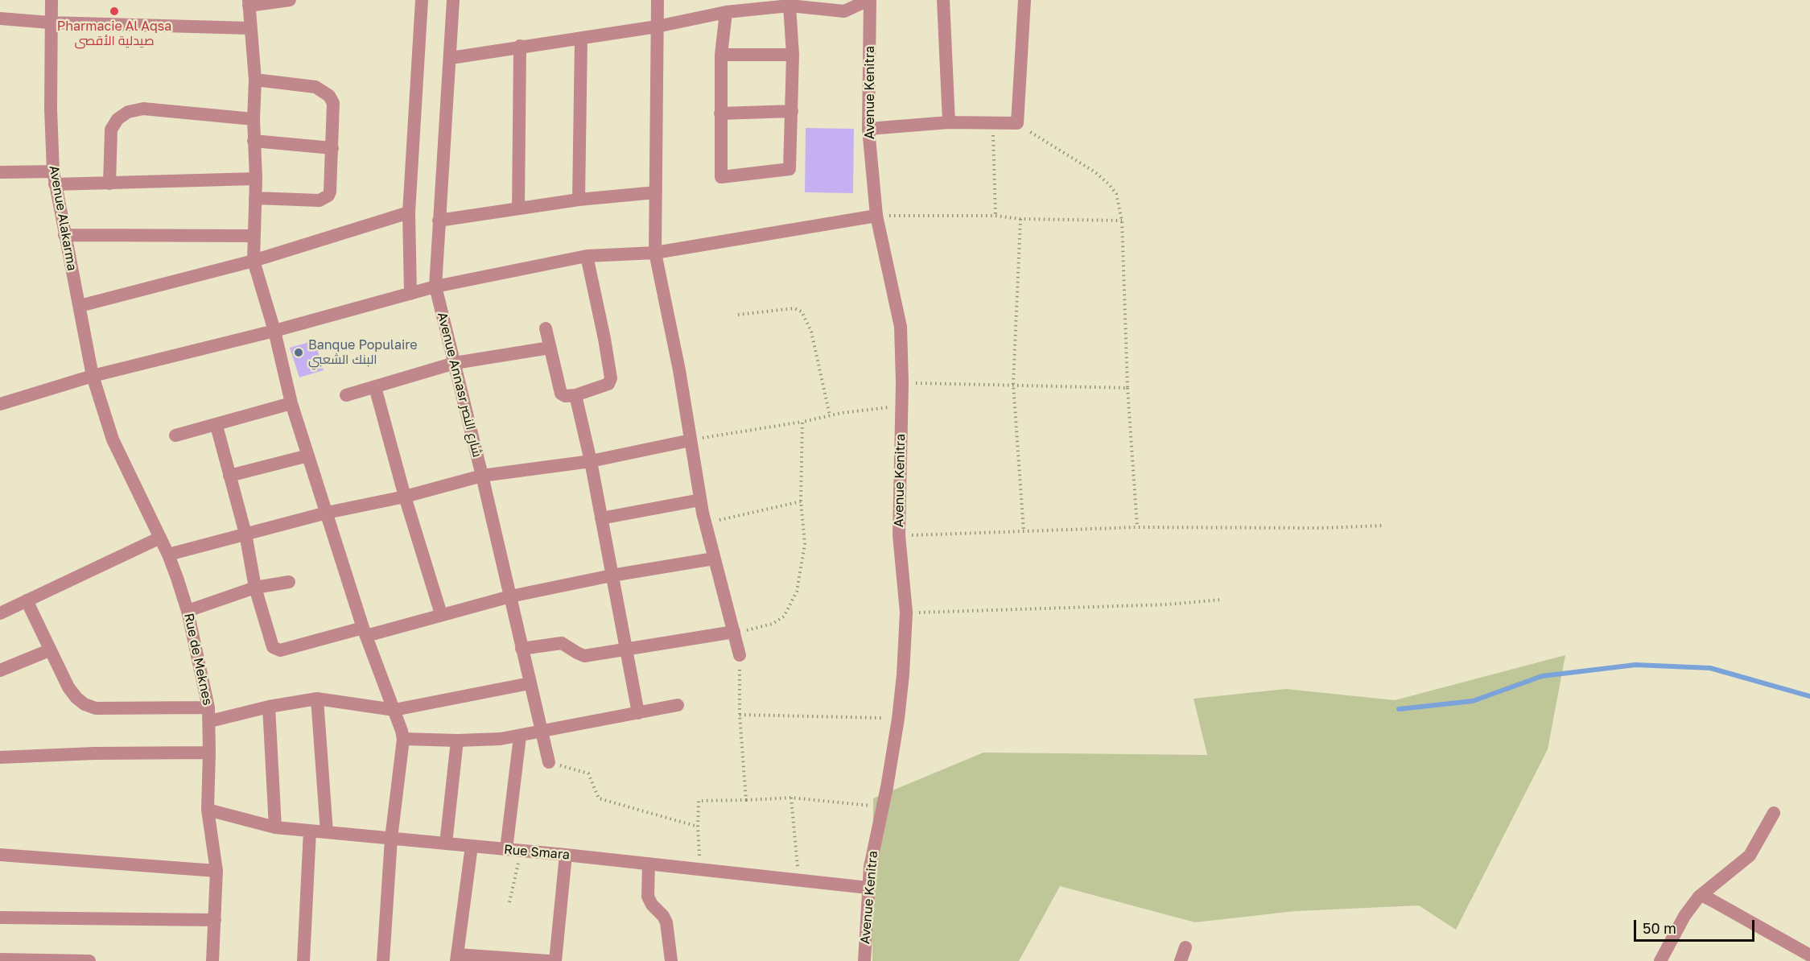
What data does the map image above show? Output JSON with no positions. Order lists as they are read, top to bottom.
{
  "streets": {
    "street": [
      "Avenue Kenitra",
      "Avenue Alakarma",
      "Avenue Annasr شارع النصر",
      "Rue de Meknes",
      "Rue Smara"
    ]
  },
  "crossings": [
    ["Avenue Kenitra", "Rue Smara"],
    ["Avenue Alakarma", "Rue de Meknes"],
    ["Rue de Meknes", "Rue Smara"]
  ],
  "places": ["Pharmacie Al Aqsa صيدلية الأقصى", "Banque Populaire البنك الشعبي"],
  "scale_bar": "50 m"
}
